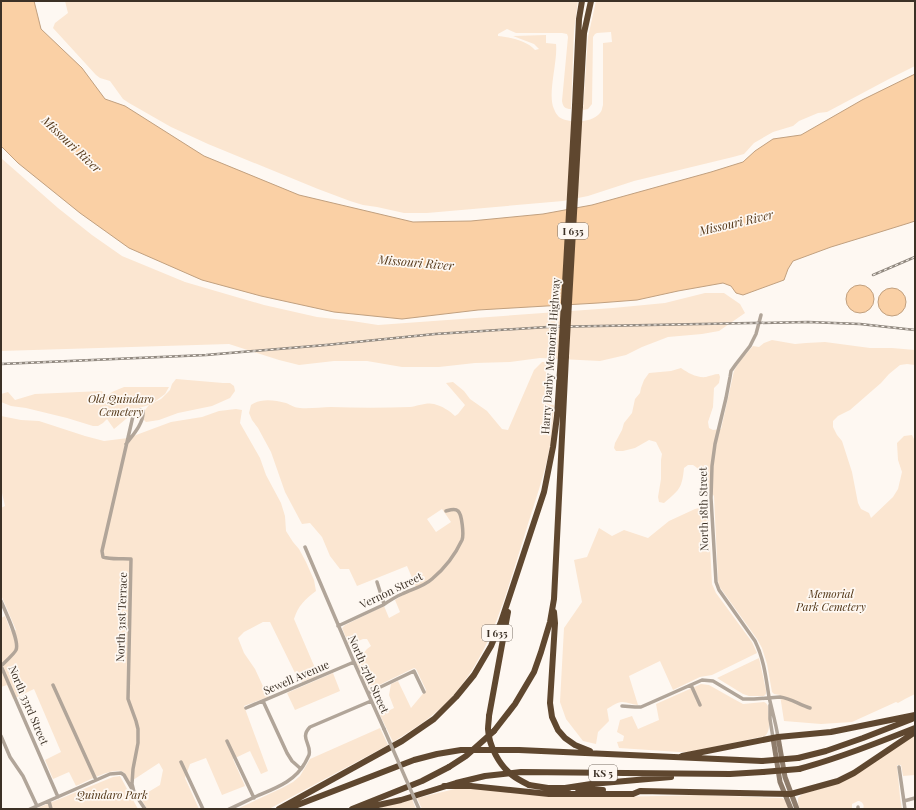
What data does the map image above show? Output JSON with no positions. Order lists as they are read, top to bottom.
{
  "streets": {
    "highway": ["I 635", "Harry Darby Memorial Highway", "KS 5"],
    "main road": ["North 18th Street"],
    "street": [
      "Vernon Street",
      "North 31st Terrace",
      "North 27th Street",
      "Sewell Avenue",
      "North 33rd Street"
    ]
  },
  "crossings": [
    ["Vernon Street", "North 27th Street"],
    ["North 27th Street", "Sewell Avenue"]
  ],
  "water": ["Missouri River"],
  "parks": ["Old Quindaro Cemetery", "Memorial Park Cemetery", "Quindaro Park"]
}
